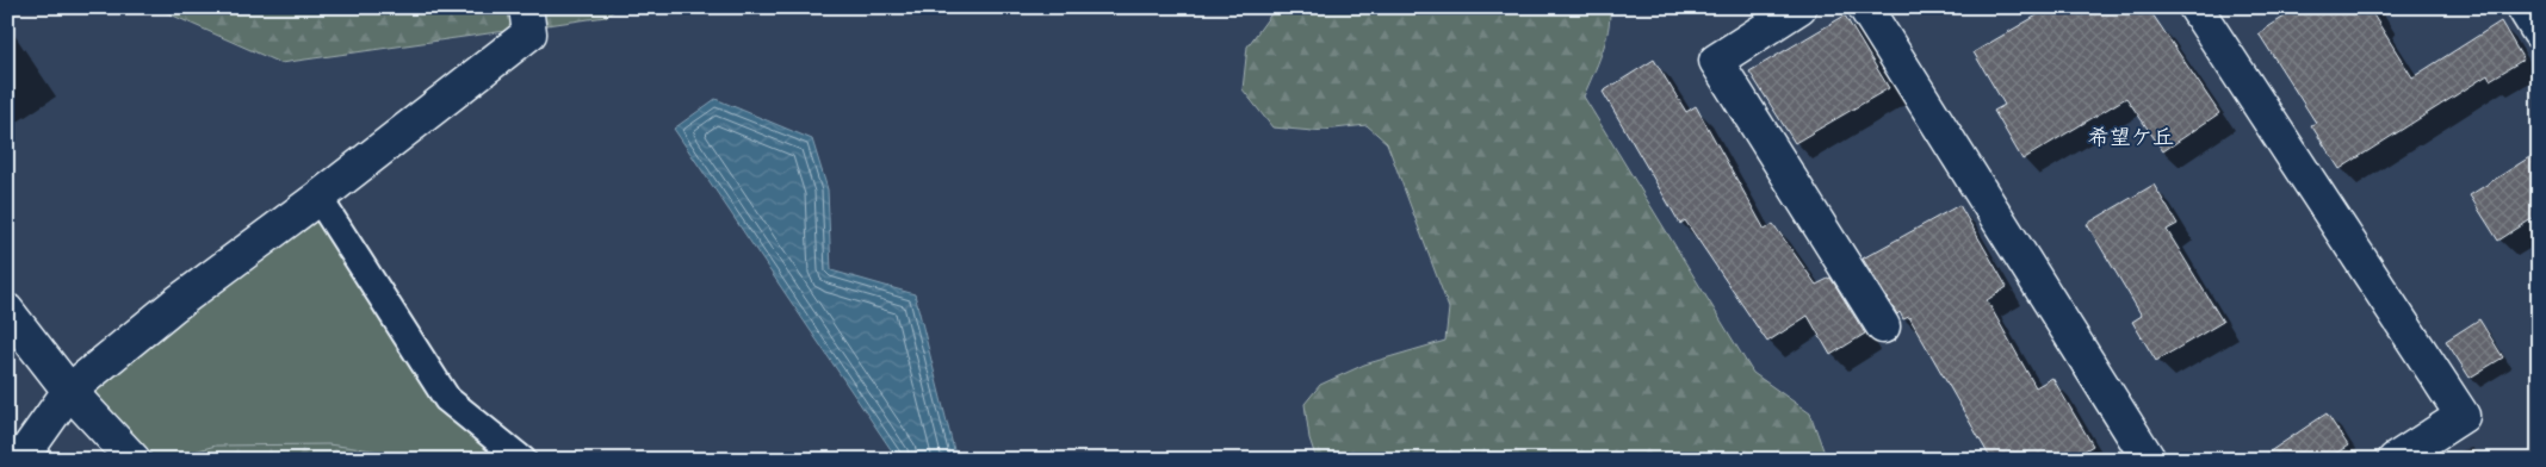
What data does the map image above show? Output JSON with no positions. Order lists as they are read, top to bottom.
{
  "districts": ["希望ケ丘"]
}
